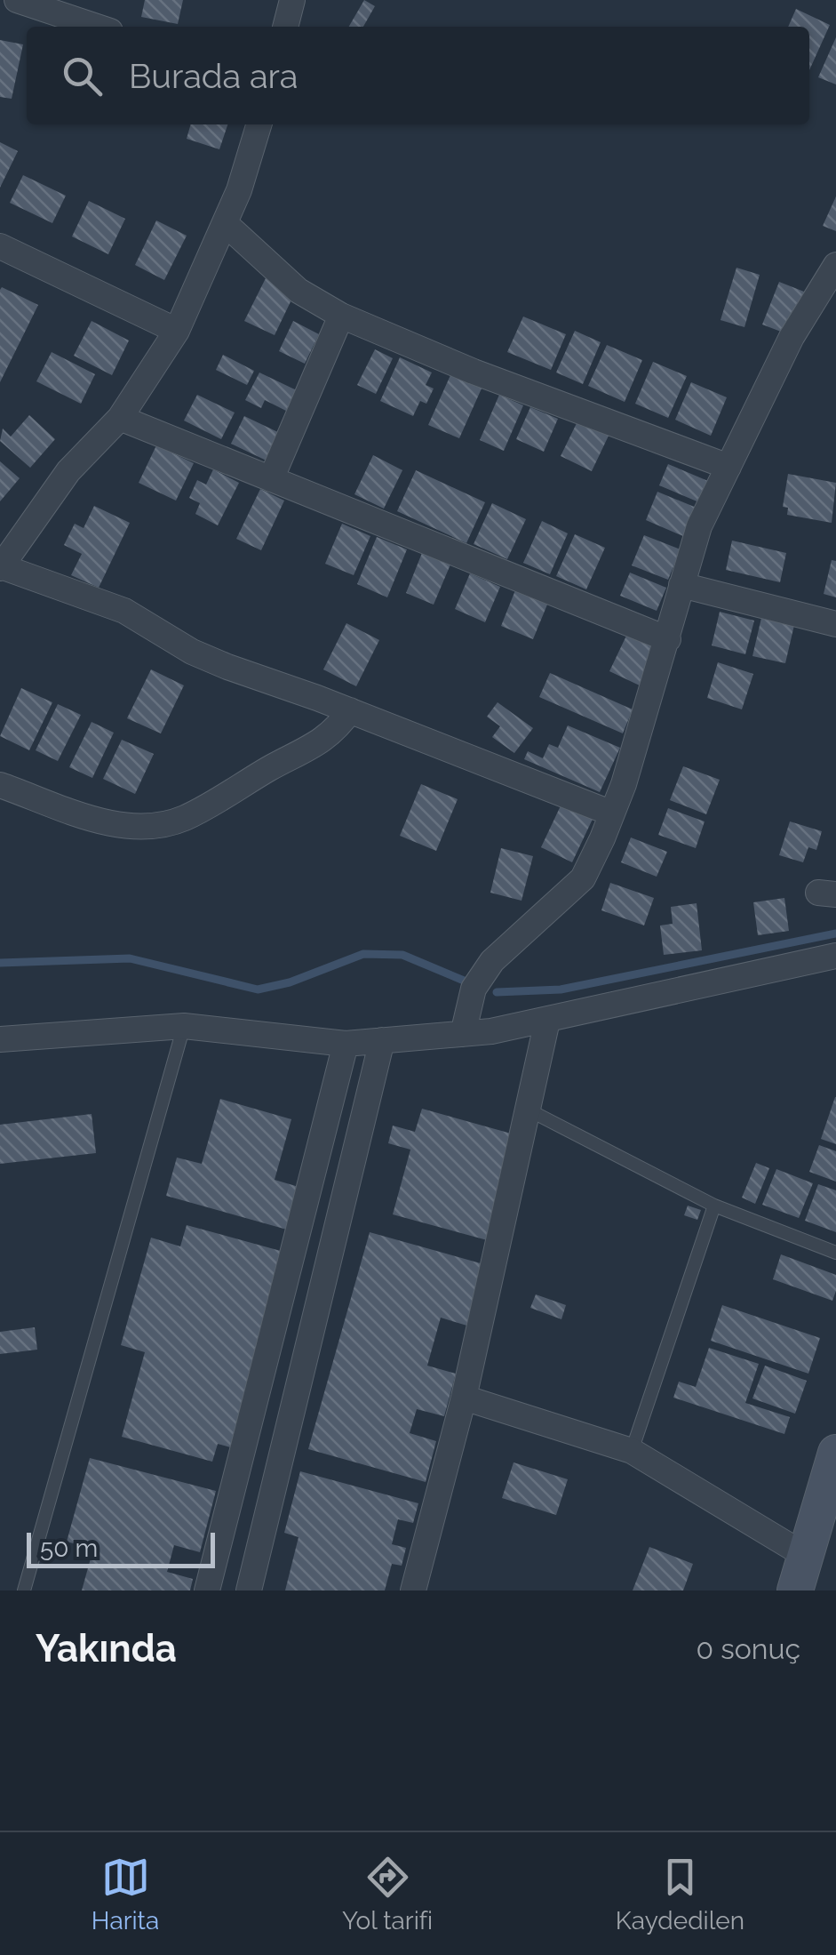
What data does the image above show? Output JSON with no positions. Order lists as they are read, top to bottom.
{
  "scale_bar": "50 m",
  "page": {
    "search": "Burada ara",
    "scale": "50 m",
    "heading": ["Yakında", "0 sonuç"],
    "nav": ["Harita", "Yol tarifi", "Kaydedilen"]
  }
}
